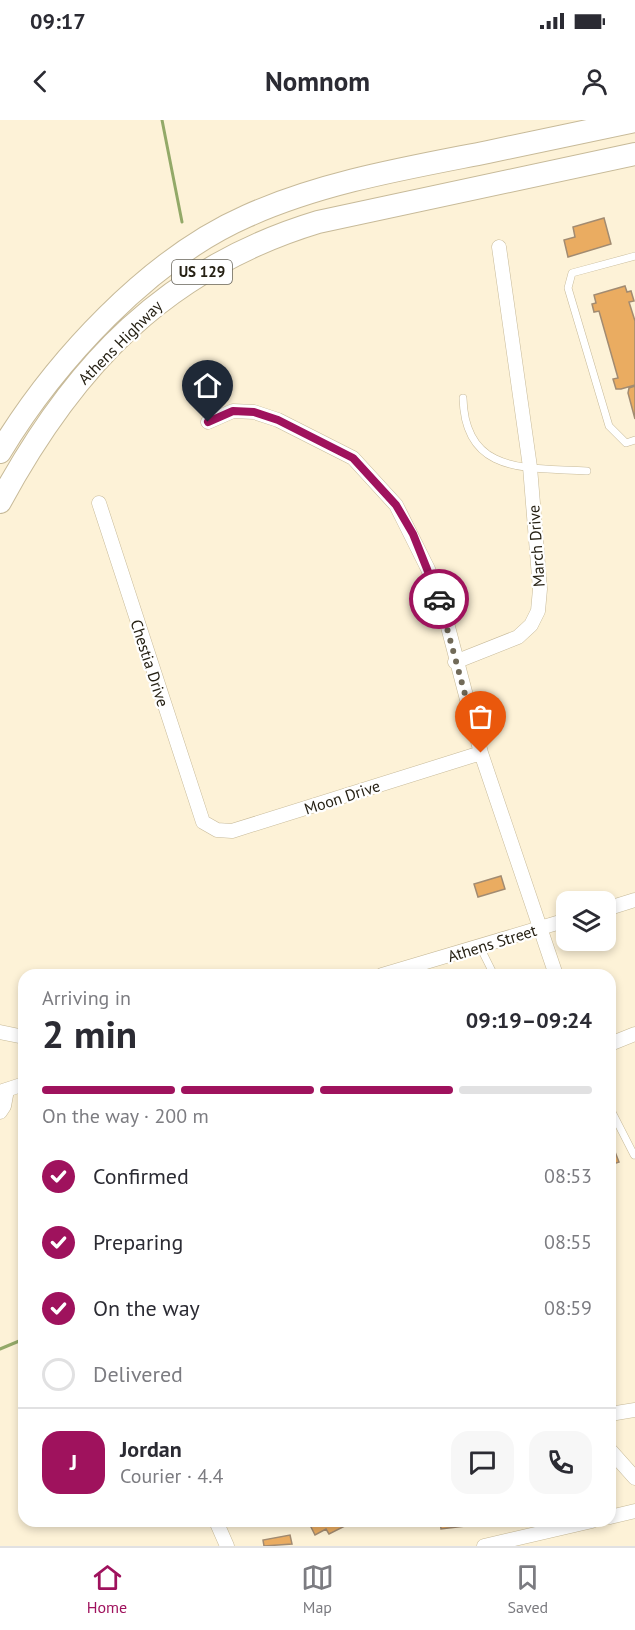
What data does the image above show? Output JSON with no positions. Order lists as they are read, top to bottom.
{
  "streets": {
    "highway": ["US 129", "Athens Highway"],
    "street": [
      "March Drive",
      "Chestia Drive",
      "Moon Drive",
      "Athens Street"
    ]
  },
  "crossings": [
    ["Chestia Drive", "Moon Drive"]
  ],
  "page": {
    "status": "09:17",
    "header": "Nomnom",
    "heading": ["2 min", "Arriving in", "09:19–09:24"],
    "panel": ["Jordan", "Courier · 4.4"],
    "bar": "On the way · 200 m",
    "list": [
      ["Confirmed", "08:53"],
      ["Preparing", "08:55"],
      ["On the way", "08:59"],
      "Delivered"
    ],
    "round": "J",
    "tabs": ["Home", "Map", "Saved"]
  }
}
